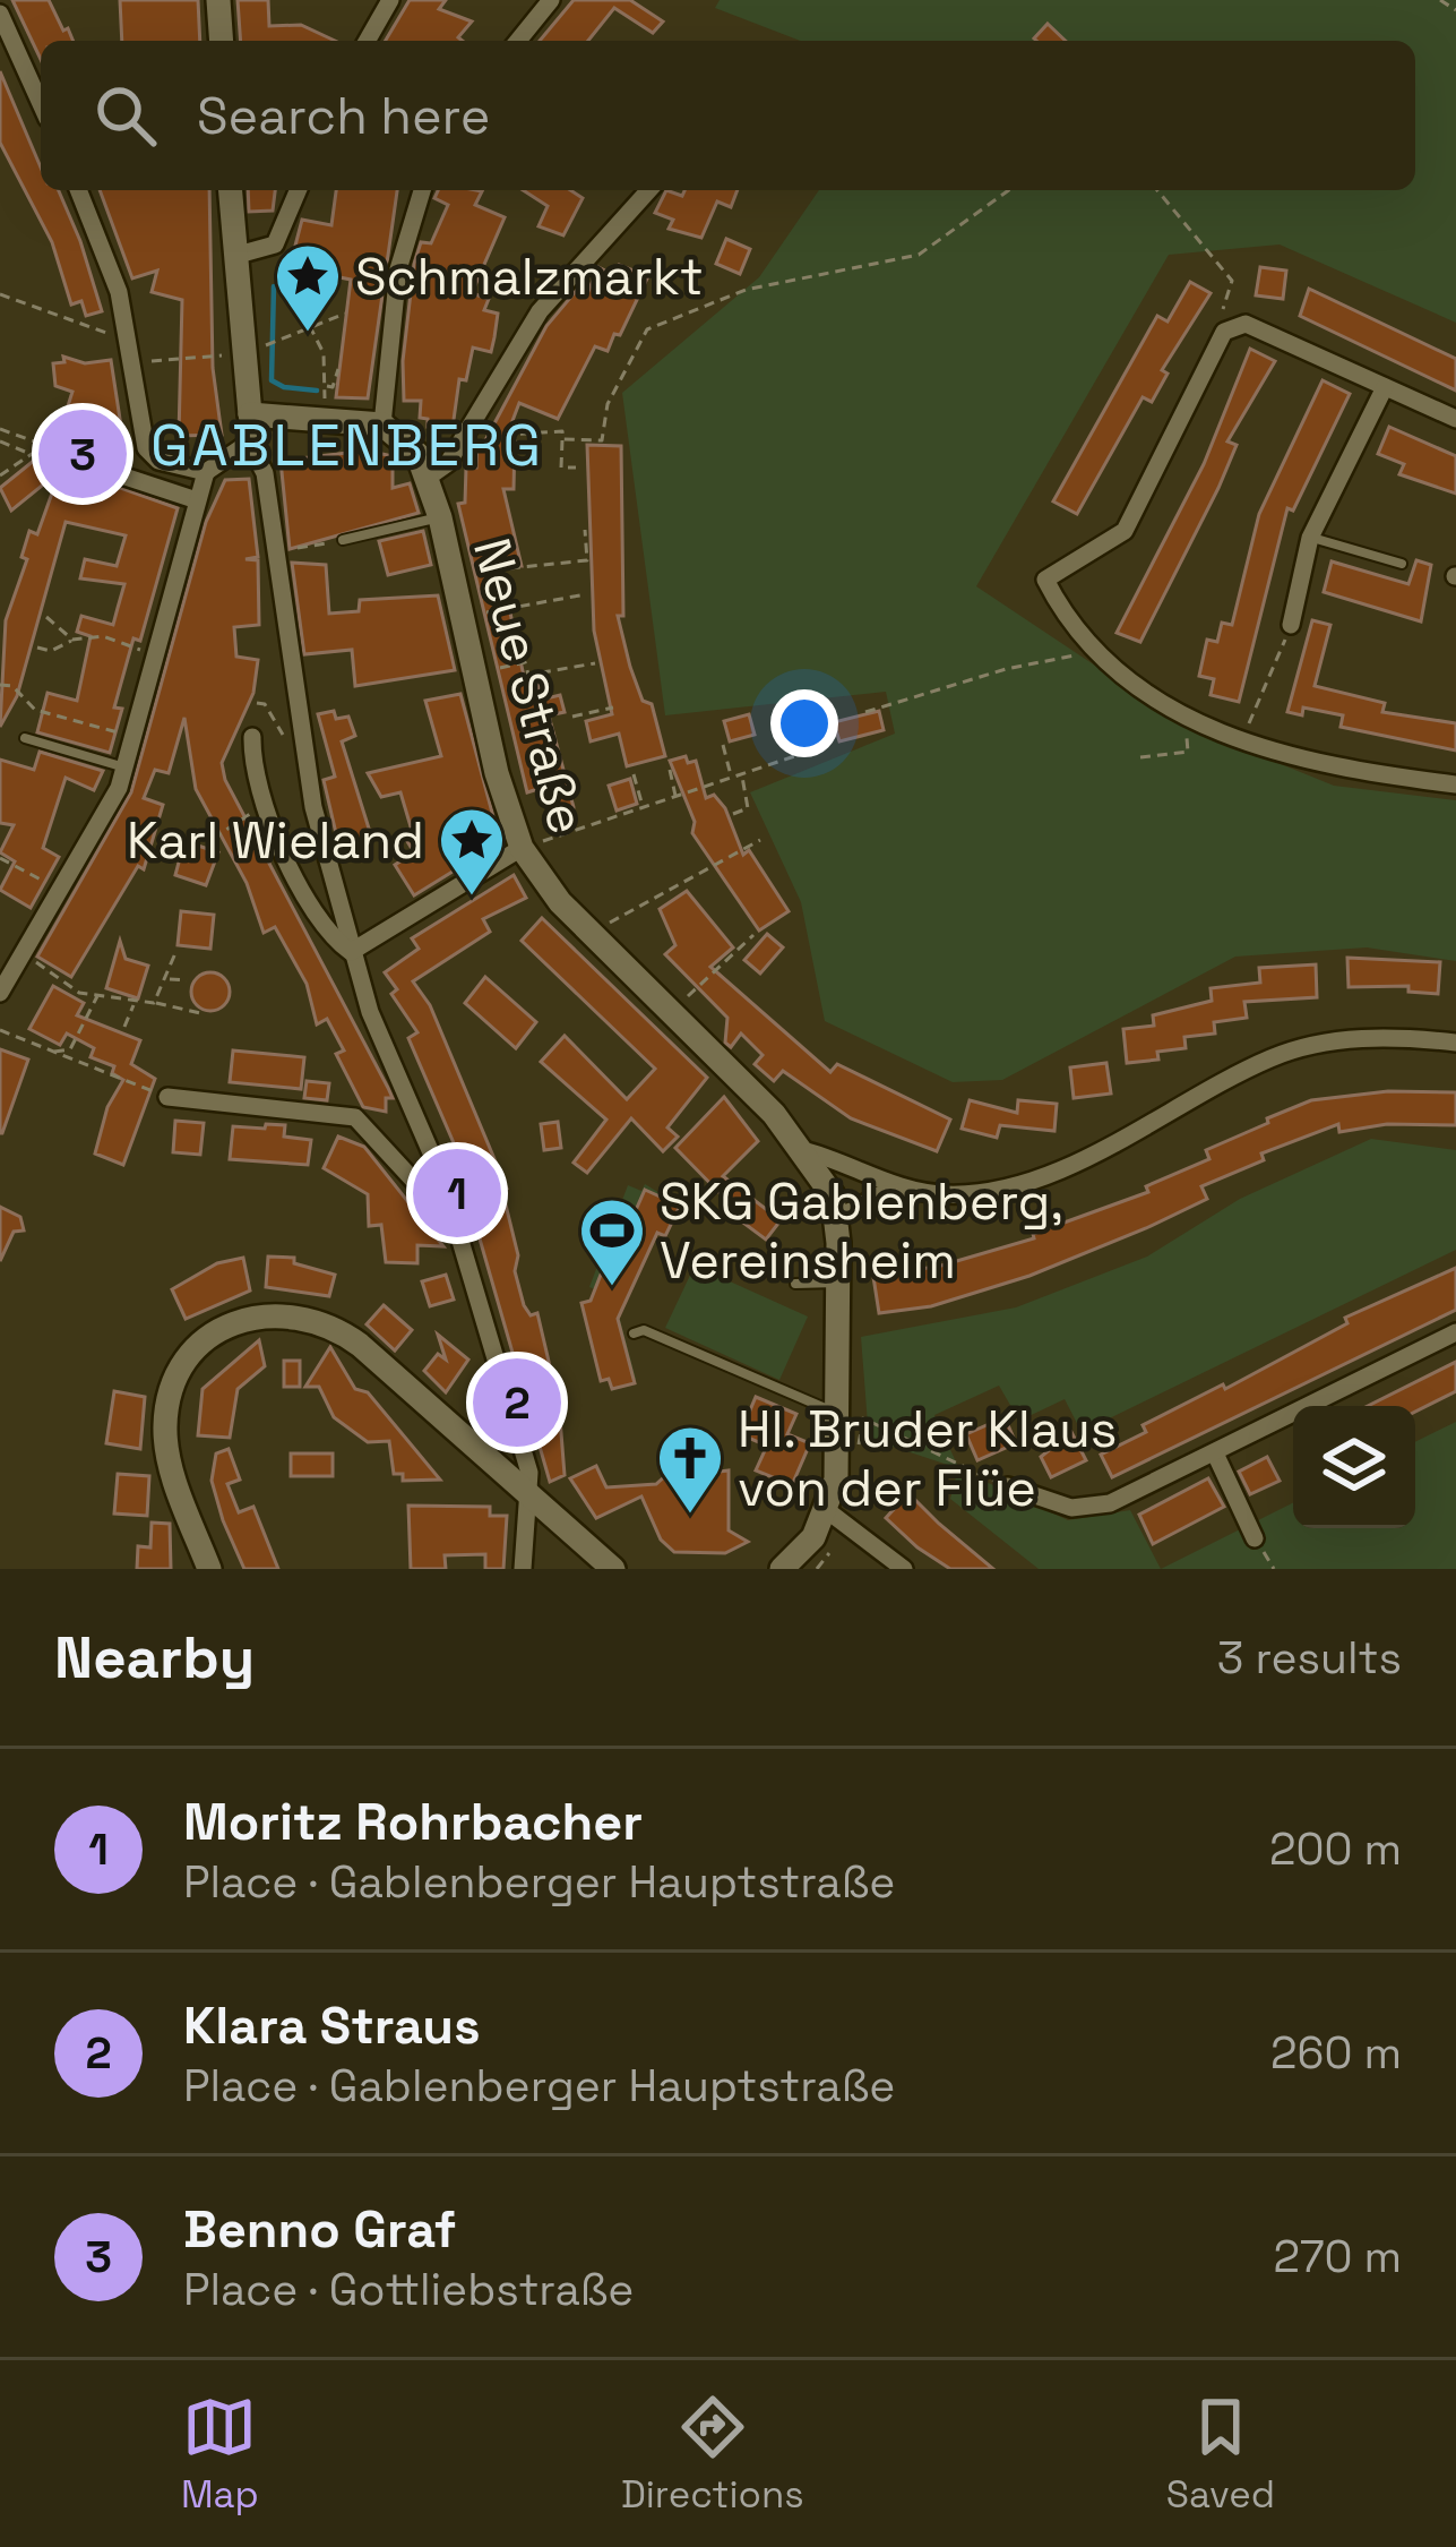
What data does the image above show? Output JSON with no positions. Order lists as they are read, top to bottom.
{
  "streets": {
    "street": ["Neue Straße"]
  },
  "districts": ["GABLENBERG"],
  "places": {
    "place": ["Schmalzmarkt", "Karl Wieland"],
    "sports": ["SKG Gablenberg, Vereinsheim"],
    "church": ["Hl. Bruder Klaus von der Flüe"]
  },
  "page": {
    "search": "Search here",
    "pins": ["3", "1", "2"],
    "heading": ["Nearby", "3 results"],
    "list": [
      {
        "mark": "1",
        "name": "Moritz Rohrbacher",
        "note": "Place · Gablenberger Hauptstraße",
        "value": "200 m"
      },
      {
        "mark": "2",
        "name": "Klara Straus",
        "note": "Place · Gablenberger Hauptstraße",
        "value": "260 m"
      },
      {
        "mark": "3",
        "name": "Benno Graf",
        "note": "Place · Gottliebstraße",
        "value": "270 m"
      }
    ],
    "nav": ["Map", "Directions", "Saved"]
  }
}
